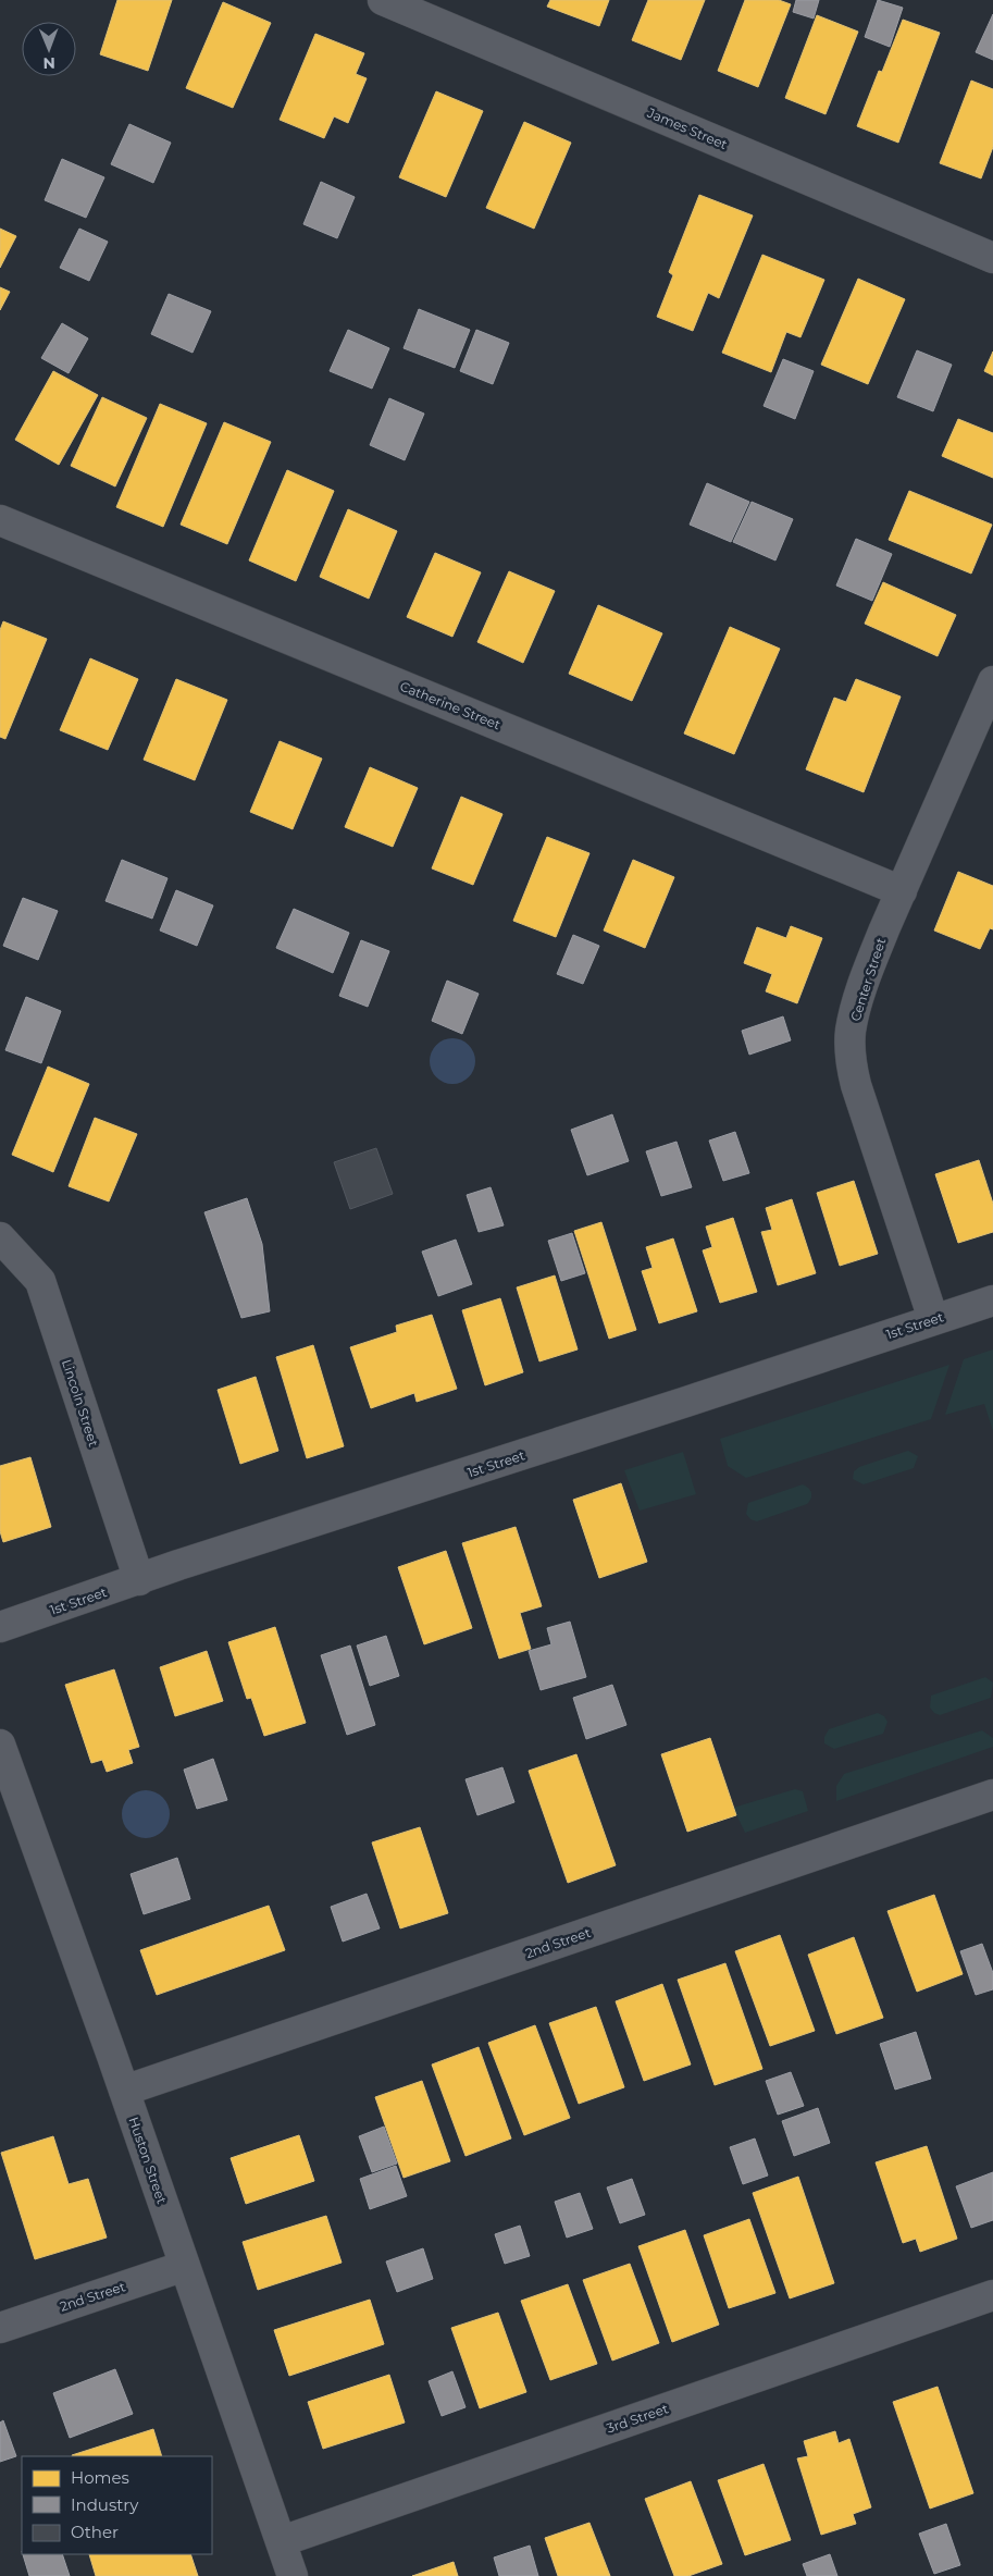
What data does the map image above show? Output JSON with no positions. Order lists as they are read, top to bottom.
{
  "streets": {
    "street": [
      "James Street",
      "Catherine Street",
      "Center Street",
      "1st Street",
      "Lincoln Street",
      "2nd Street",
      "Huston Street",
      "3rd Street"
    ]
  },
  "crossings": [
    ["Catherine Street", "Center Street"],
    ["Center Street", "1st Street"],
    ["1st Street", "Lincoln Street"],
    ["2nd Street", "Huston Street"],
    ["Huston Street", "3rd Street"]
  ],
  "legend": ["Homes", "Industry", "Other"],
  "north": "bottom"
}
